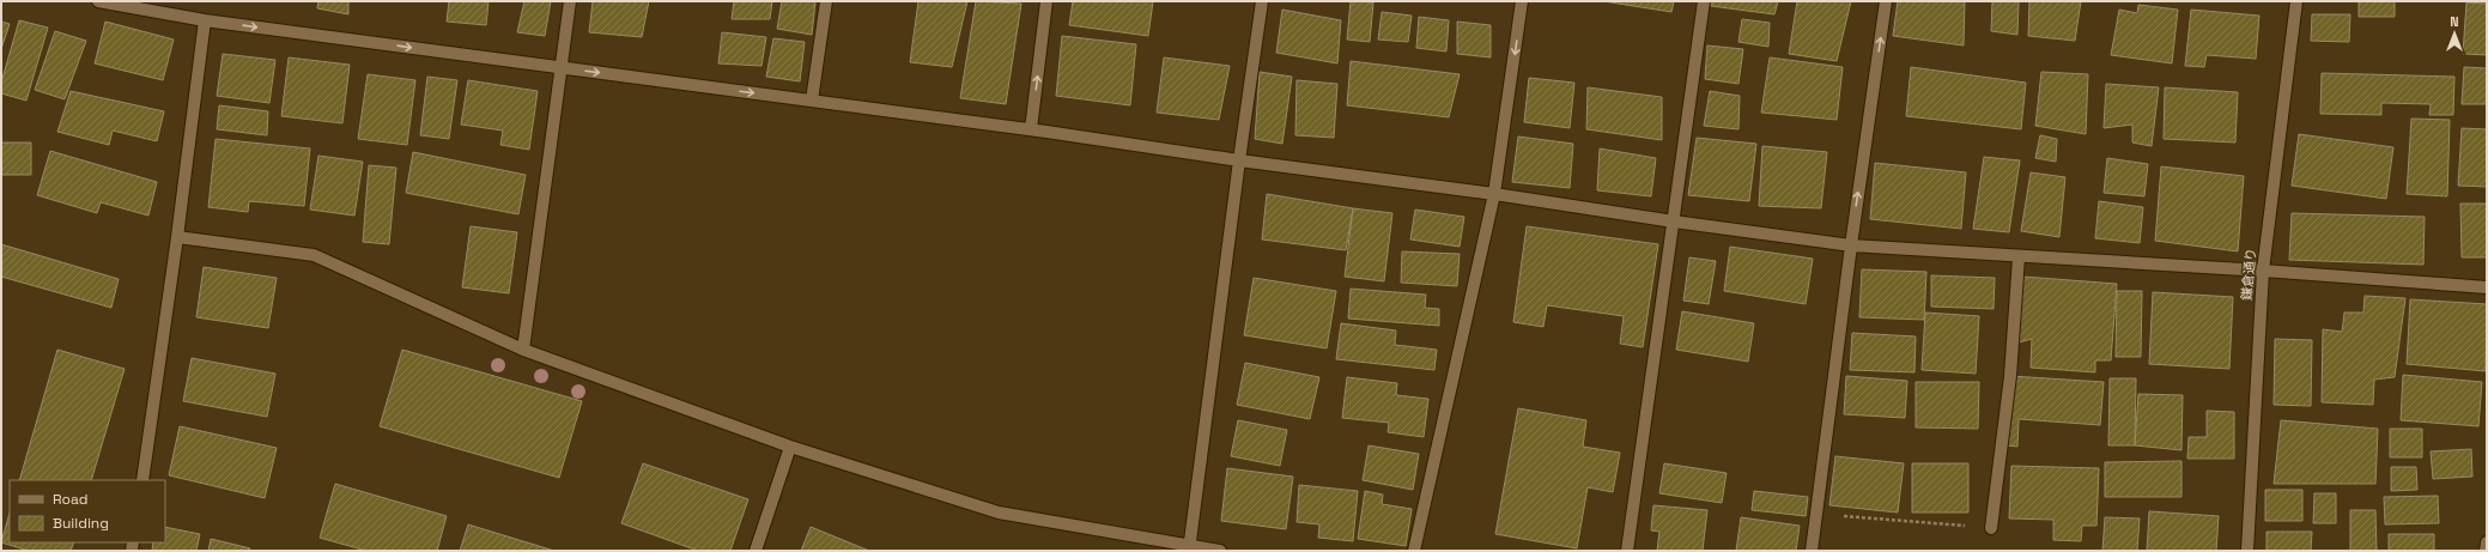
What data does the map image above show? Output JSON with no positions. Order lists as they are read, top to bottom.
{
  "streets": {
    "street": ["鎌倉通り"]
  },
  "legend": ["Road", "Building"],
  "north": "top"
}
